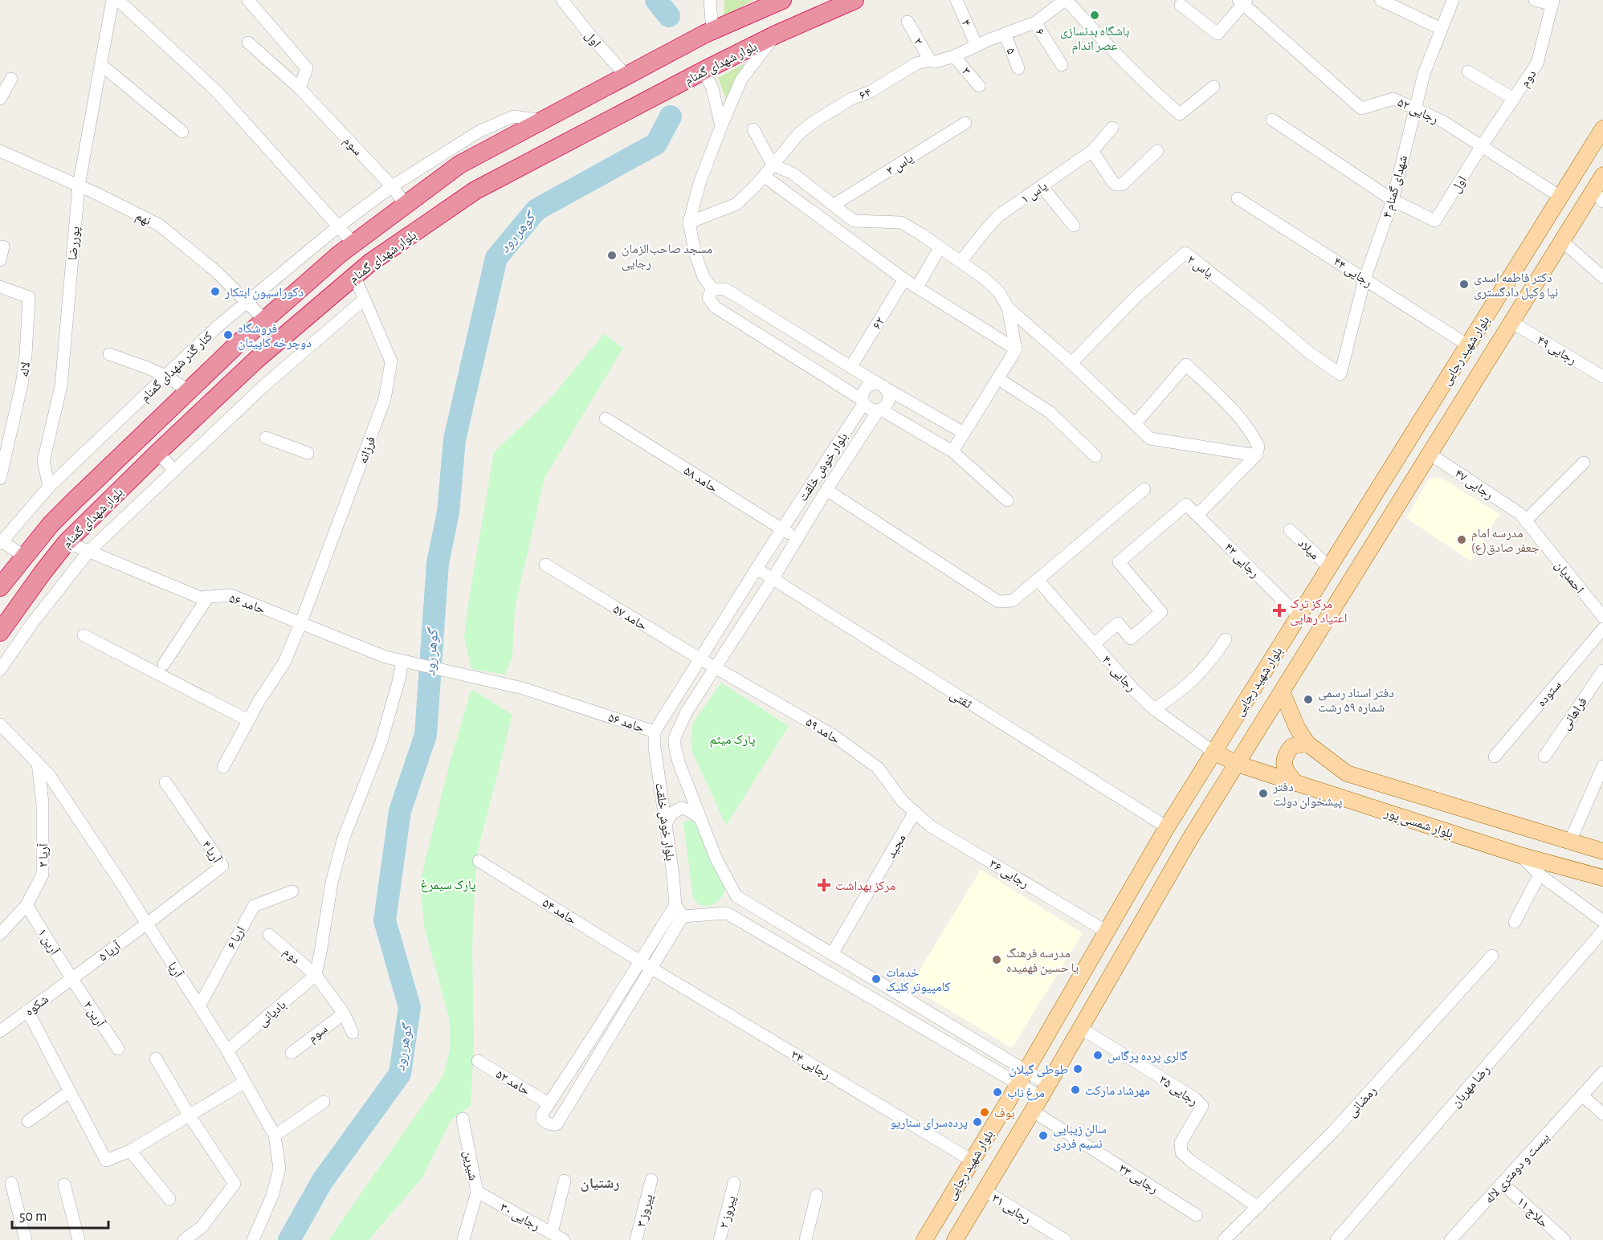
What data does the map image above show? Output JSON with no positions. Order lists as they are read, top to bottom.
{
  "streets": {
    "highway": ["بلوار شهدای گمنام"],
    "main road": ["بلوار شهید رجایی", "بلوار شمسی پور"],
    "street": [
      "۴",
      "۶",
      "اول",
      "۲",
      "۵",
      "۳",
      "دوم",
      "۶۴",
      "رجایی ۵۲",
      "سوم",
      "یاس ۳",
      "شهدای گمنام ۴",
      "یاس ۱",
      "نهم",
      "پوررضا",
      "یاس ۲",
      "رجایی ۴۴",
      "۶۲",
      "رجایی ۴۹",
      "کنار گذر شهدای گمنام",
      "لاله",
      "فرزانه",
      "بلوار خوش خلقت",
      "حامد ۵۸",
      "رجایی ۴۷",
      "میلاد",
      "رجایی ۴۲",
      "احمدیان",
      "حامد ۵۶",
      "حامد ۵۷",
      "رجایی ۴۰",
      "ستوده",
      "ثقتی",
      "فراهانی",
      "حامد ۵۹",
      "مجید",
      "آریا ۴",
      "آریا ۳",
      "رجایی ۳۶",
      "حامد ۵۴",
      "اریا ۶",
      "آرین ۱",
      "آریا ۵",
      "آریا",
      "شکوه",
      "بادیانی",
      "آرین ۲",
      "رجایی ۳۴",
      "حامد ۵۲",
      "رضا مهربان",
      "رجایی ۳۵",
      "رمضانی",
      "شیرین",
      "بیست و دومتری لاله",
      "رجایی ۳۳",
      "رجایی ۳۱",
      "پیروز ۳",
      "پیروز ۲",
      "حلاج ۱۱",
      "رجایی ۳۰"
    ]
  },
  "crossings": [
    ["۴", "۶۴"],
    ["۶", "۶۴"],
    ["اول", "بلوار شهدای گمنام"],
    ["اول", "دوم"],
    ["اول", "رجایی ۵۲"],
    ["اول", "شهدای گمنام ۴"],
    ["۲", "۶۴"],
    ["۵", "۶۴"],
    ["بلوار شهدای گمنام", "سوم"],
    ["بلوار شهدای گمنام", "نهم"],
    ["بلوار شهدای گمنام", "کنار گذر شهدای گمنام"],
    ["بلوار شهدای گمنام", "فرزانه"],
    ["بلوار شهدای گمنام", "حامد ۵۶"],
    ["۳", "۶۴"],
    ["دوم", "رجایی ۵۲"],
    ["دوم", "سوم"],
    ["دوم", "بادیانی"],
    ["رجایی ۵۲", "شهدای گمنام ۴"],
    ["رجایی ۵۲", "بلوار شهید رجایی"],
    ["سوم", "کنار گذر شهدای گمنام"],
    ["شهدای گمنام ۴", "یاس ۲"],
    ["شهدای گمنام ۴", "رجایی ۴۴"],
    ["نهم", "پوررضا"],
    ["نهم", "کنار گذر شهدای گمنام"],
    ["پوررضا", "کنار گذر شهدای گمنام"],
    ["رجایی ۴۴", "بلوار شهید رجایی"],
    ["رجایی ۴۹", "بلوار شهید رجایی"],
    ["بلوار شهید رجایی", "بلوار خوش خلقت"],
    ["بلوار شهید رجایی", "رجایی ۴۷"],
    ["بلوار شهید رجایی", "میلاد"],
    ["بلوار شهید رجایی", "رجایی ۴۲"],
    ["بلوار شهید رجایی", "رجایی ۴۰"],
    ["بلوار شهید رجایی", "ثقتی"],
    ["بلوار شهید رجایی", "بلوار شمسی پور"],
    ["بلوار شهید رجایی", "رجایی ۳۶"],
    ["بلوار شهید رجایی", "رجایی ۳۴"],
    ["بلوار شهید رجایی", "رجایی ۳۵"],
    ["بلوار شهید رجایی", "رجایی ۳۳"],
    ["بلوار شهید رجایی", "رجایی ۳۱"],
    ["فرزانه", "حامد ۵۶"],
    ["بلوار خوش خلقت", "حامد ۵۸"],
    ["بلوار خوش خلقت", "حامد ۵۶"],
    ["بلوار خوش خلقت", "حامد ۵۷"],
    ["بلوار خوش خلقت", "ثقتی"],
    ["بلوار خوش خلقت", "حامد ۵۹"],
    ["بلوار خوش خلقت", "مجید"],
    ["بلوار خوش خلقت", "رجایی ۳۳"],
    ["رجایی ۴۷", "احمدیان"],
    ["رجایی ۴۲", "رجایی ۴۰"],
    ["حامد ۵۷", "حامد ۵۹"],
    ["رجایی ۴۰", "بلوار شمسی پور"],
    ["حامد ۵۹", "مجید"],
    ["حامد ۵۹", "رجایی ۳۶"],
    ["مجید", "رجایی ۳۶"],
    ["آریا ۴", "آریا ۵"],
    ["آریا ۴", "آریا"],
    ["آریا ۳", "آرین ۱"],
    ["آریا ۳", "آریا"],
    ["حامد ۵۴", "رجایی ۳۴"],
    ["اریا ۶", "آریا"],
    ["آرین ۱", "آریا ۵"],
    ["آرین ۱", "شکوه"],
    ["آرین ۱", "آرین ۲"],
    ["آریا ۵", "آریا"],
    ["آریا ۵", "شکوه"],
    ["آریا ۵", "آرین ۲"],
    ["آریا", "بادیانی"],
    ["شکوه", "آرین ۲"],
    ["رجایی ۳۵", "رمضانی"],
    ["شیرین", "رجایی ۳۰"],
    ["بیست و دومتری لاله", "حلاج ۱۱"]
  ],
  "districts": ["رشتیان"],
  "water": ["گوهر رود"],
  "parks": ["پارک میثم", "پارک سیمرغ"],
  "places": {
    "other": [
      "باشگاه بدنسازی عصر اندام",
      "مسجد صاحب‌الزمان رجایی",
      "دکتر فاطمه اسدی نیا وکیل دادگستری",
      "دکوراسیون ابتکار",
      "فروشگاه دوچرخه کاپیتان",
      "مدرسه امام جعفر صادق(ع)",
      "دفتر اسناد رسمی شماره ۵۹ رشت",
      "دفتر پیشخوان دولت",
      "مدرسه فرهنگ یا حسین فهمیده",
      "خدمات کامپیوتر کلیک",
      "گالری پرده پرگاس",
      "طوطی گیلان",
      "مهرشاد مارکت",
      "مرغ ناب",
      "بوف",
      "پرده‌سرای سناریو",
      "سالن زیبایی نسیم فردی"
    ],
    "health": ["مرکز ترک اعتیاد رهایی", "مرکز بهداشت"]
  },
  "scale_bar": "50 m"
}
